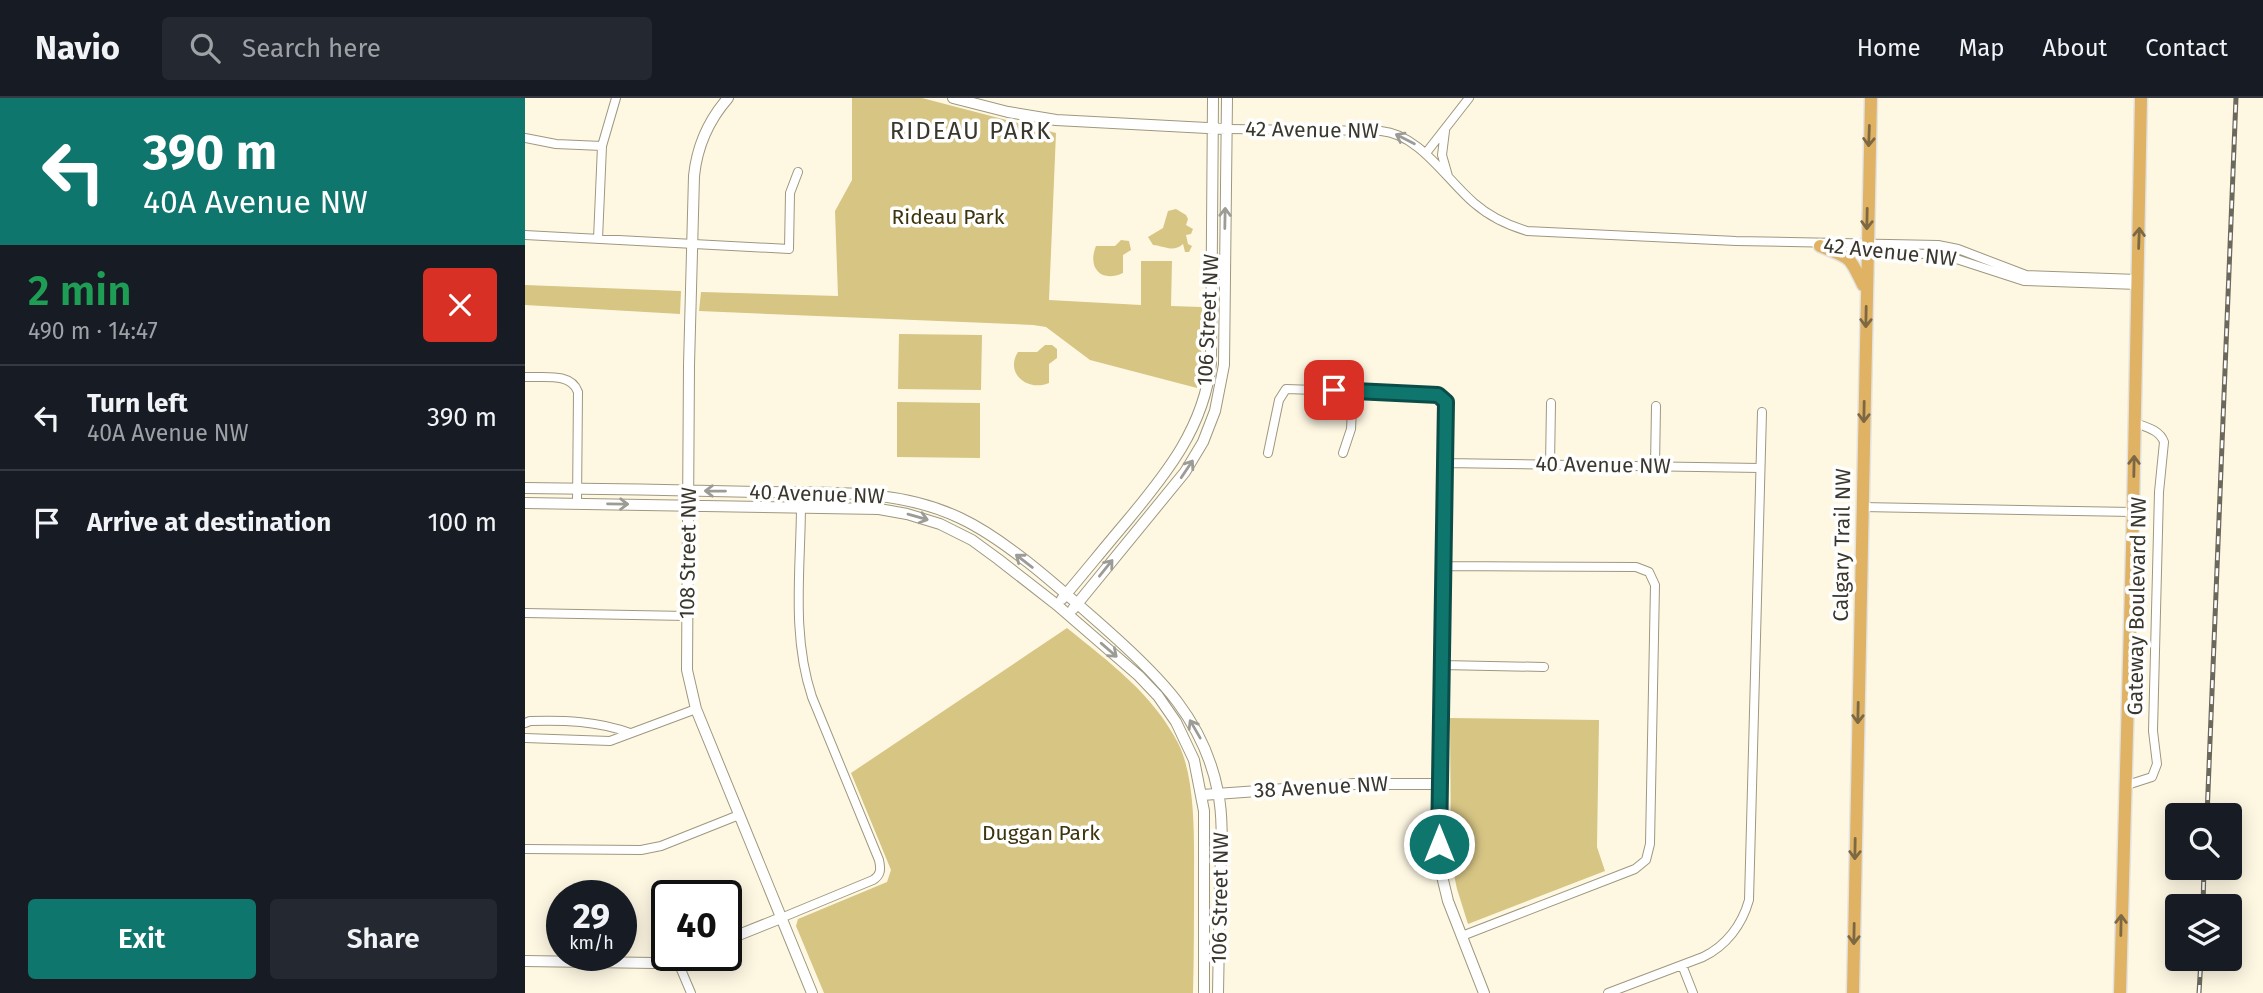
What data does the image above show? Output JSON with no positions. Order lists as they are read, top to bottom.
{
  "streets": {
    "highway": ["Calgary Trail NW", "Gateway Boulevard NW"],
    "street": [
      "42 Avenue NW",
      "106 Street NW",
      "40 Avenue NW",
      "108 Street NW",
      "38 Avenue NW"
    ]
  },
  "crossings": [
    ["42 Avenue NW", "106 Street NW"],
    ["42 Avenue NW", "Calgary Trail NW"],
    ["42 Avenue NW", "Gateway Boulevard NW"],
    ["106 Street NW", "40 Avenue NW"],
    ["106 Street NW", "38 Avenue NW"],
    ["40 Avenue NW", "108 Street NW"]
  ],
  "one_way": ["Calgary Trail NW", "Gateway Boulevard NW"],
  "districts": ["RIDEAU PARK"],
  "parks": ["Rideau Park", "Duggan Park"],
  "page": {
    "header": "Navio",
    "search": "Search here",
    "nav": [
      "Home",
      "Map",
      "About",
      "Contact"
    ],
    "turn": ["390 m", "40A Avenue NW"],
    "heading": ["2 min", "490 m · 14:47"],
    "list": [
      {
        "name": "Turn left",
        "note": "40A Avenue NW",
        "value": "390 m"
      },
      {
        "name": "Arrive at destination",
        "value": "100 m"
      }
    ],
    "speed": "29 km/h",
    "limit": "40",
    "buttons": ["Exit", "Share"]
  }
}
